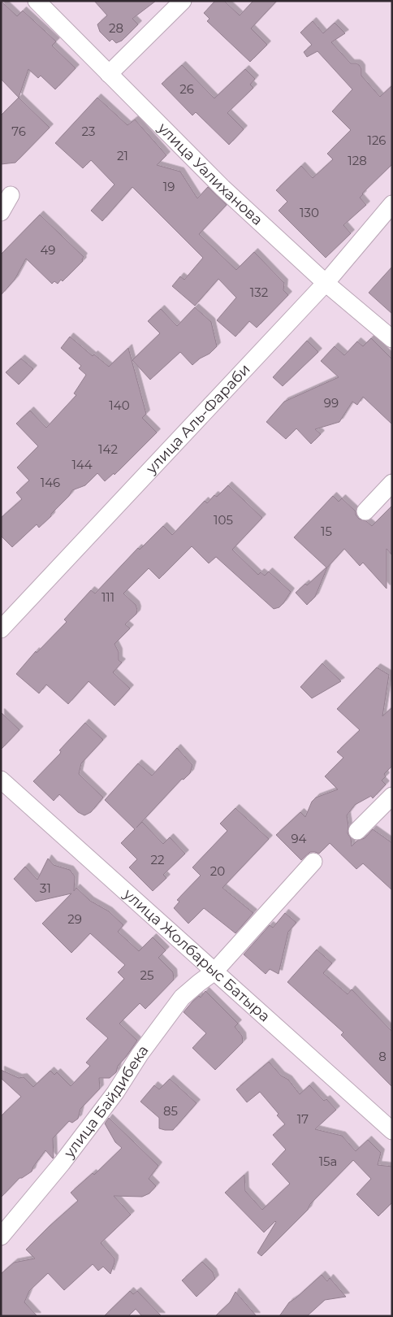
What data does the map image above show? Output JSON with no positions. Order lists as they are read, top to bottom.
{
  "streets": {
    "street": [
      "улица Уалиханова",
      "улица Аль-Фараби",
      "улица Жолбарыс Батыра",
      "улица Байдибека"
    ]
  },
  "crossings": [
    ["улица Уалиханова", "улица Аль-Фараби"],
    ["улица Жолбарыс Батыра", "улица Байдибека"]
  ],
  "house_numbers": [
    "28",
    "26",
    "76",
    "23",
    "126",
    "21",
    "128",
    "19",
    "130",
    "49",
    "132",
    "99",
    "140",
    "142",
    "144",
    "146",
    "105",
    "15",
    "111",
    "94",
    "22",
    "20",
    "31",
    "29",
    "25",
    "8",
    "85",
    "17",
    "15а"
  ]
}
